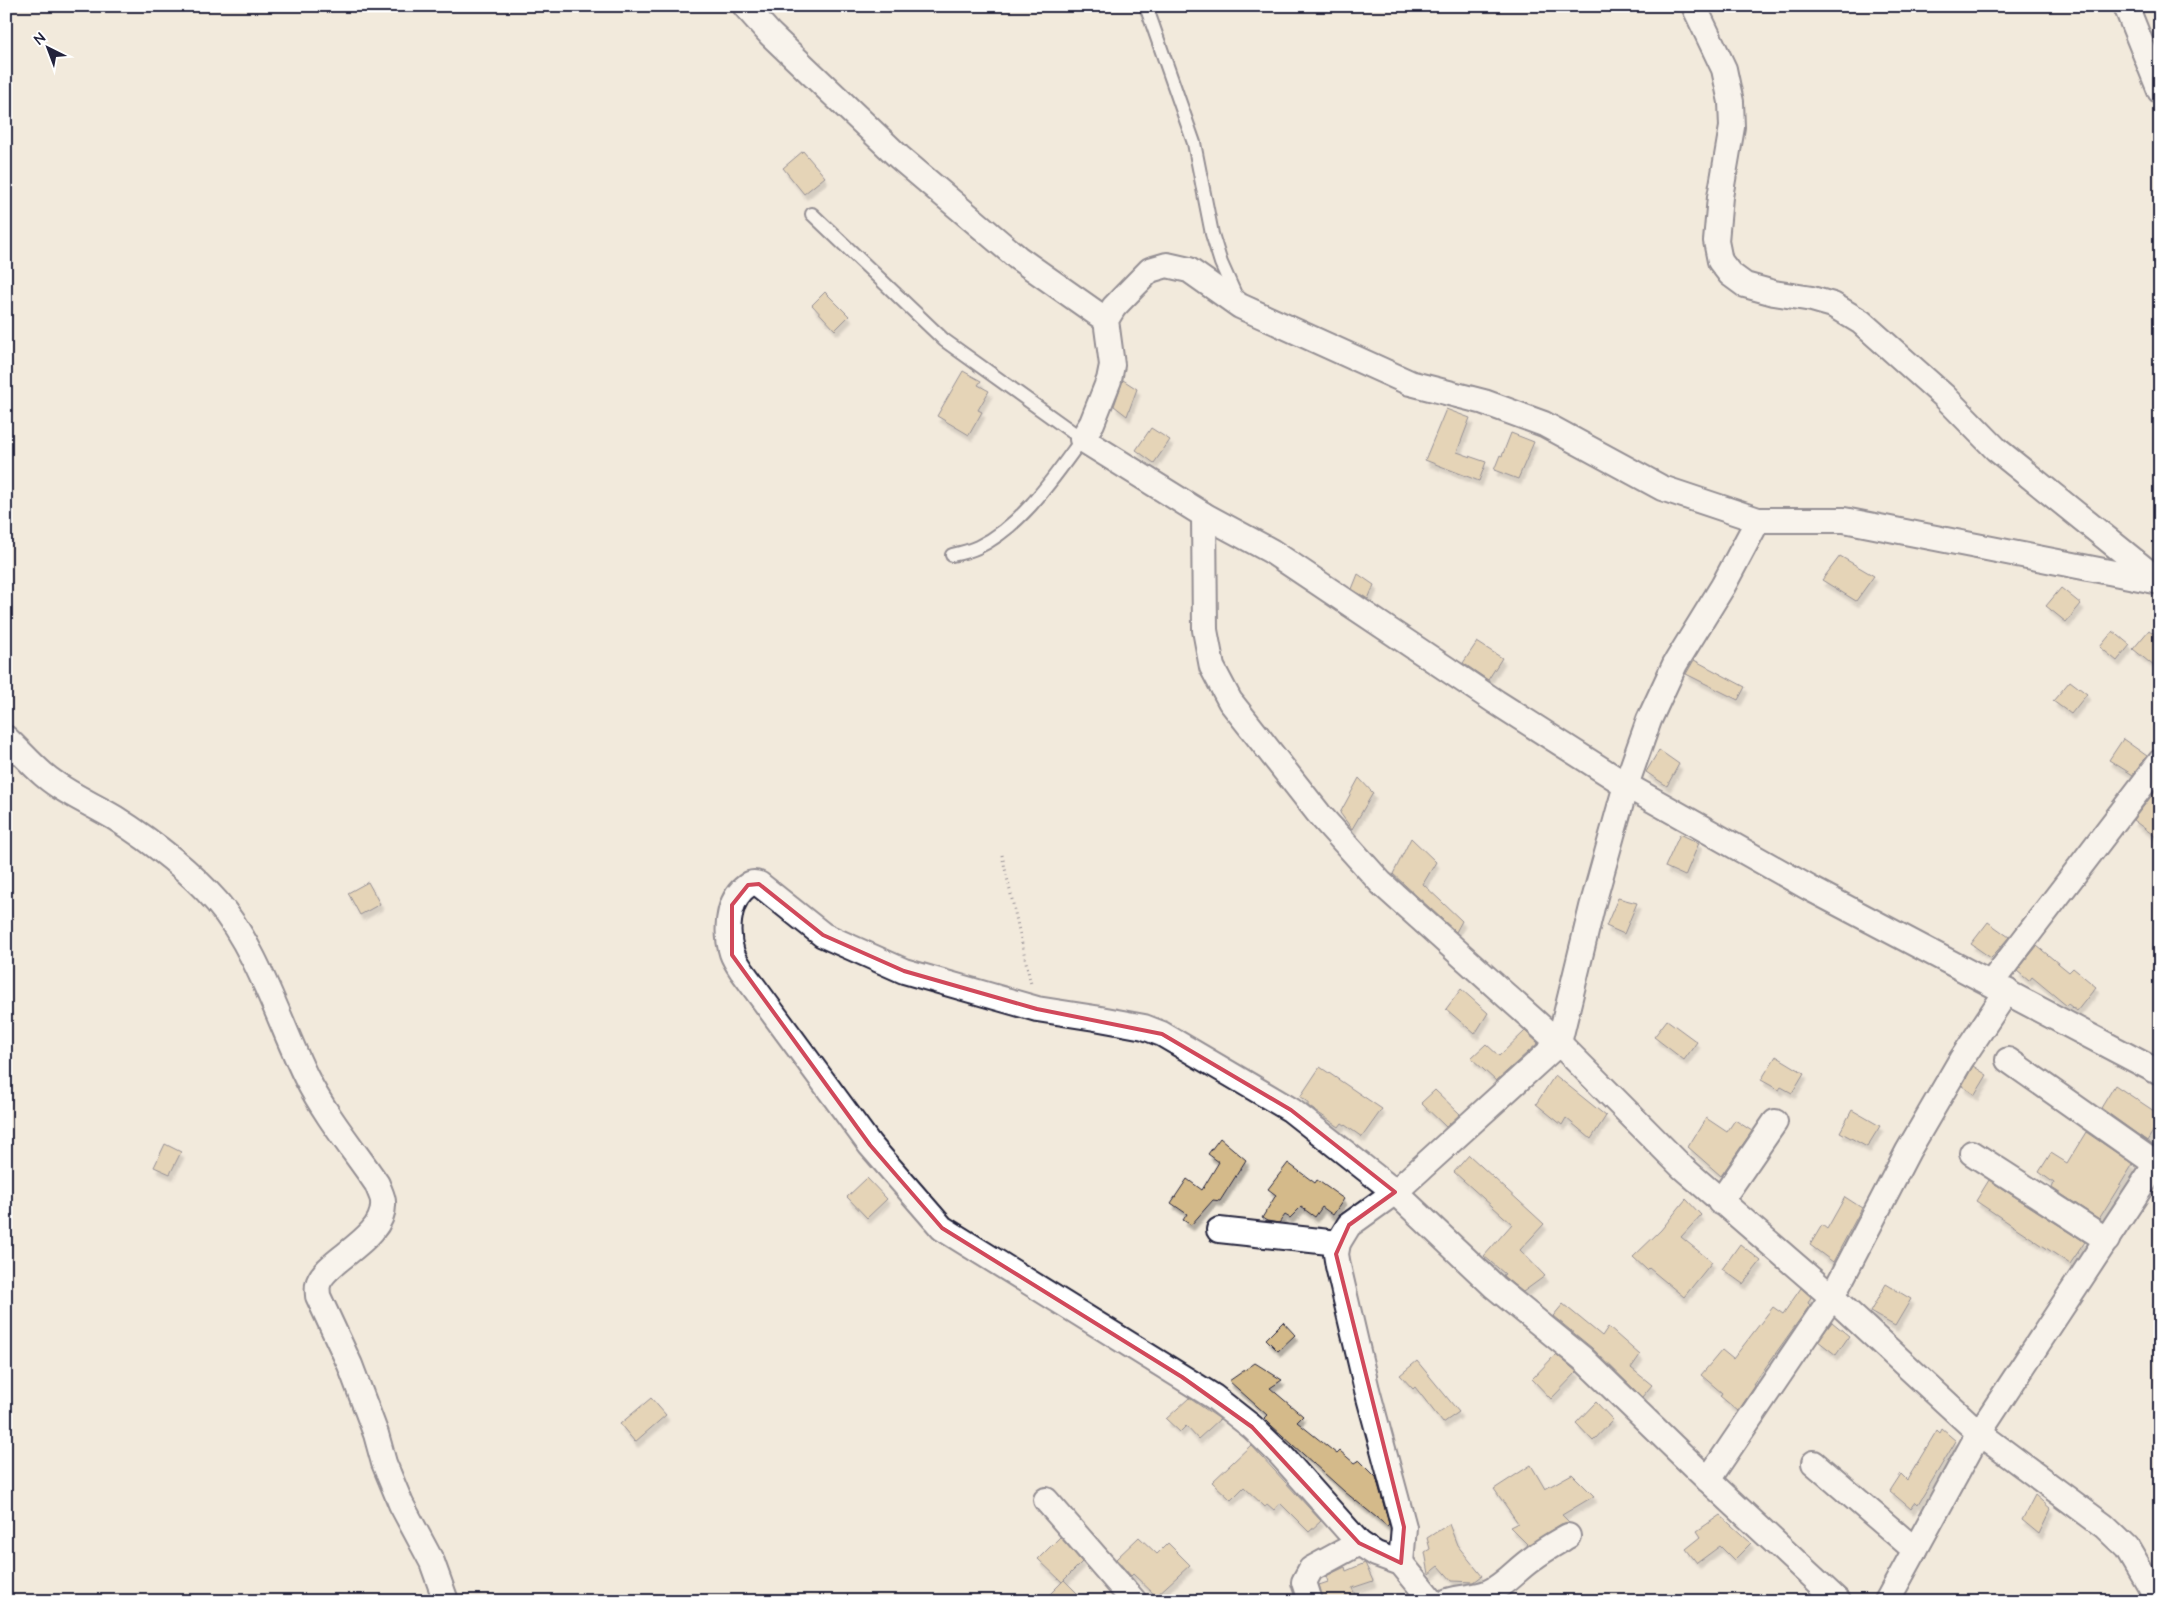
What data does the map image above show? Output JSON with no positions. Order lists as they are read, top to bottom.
{
  "north": "top left"
}
